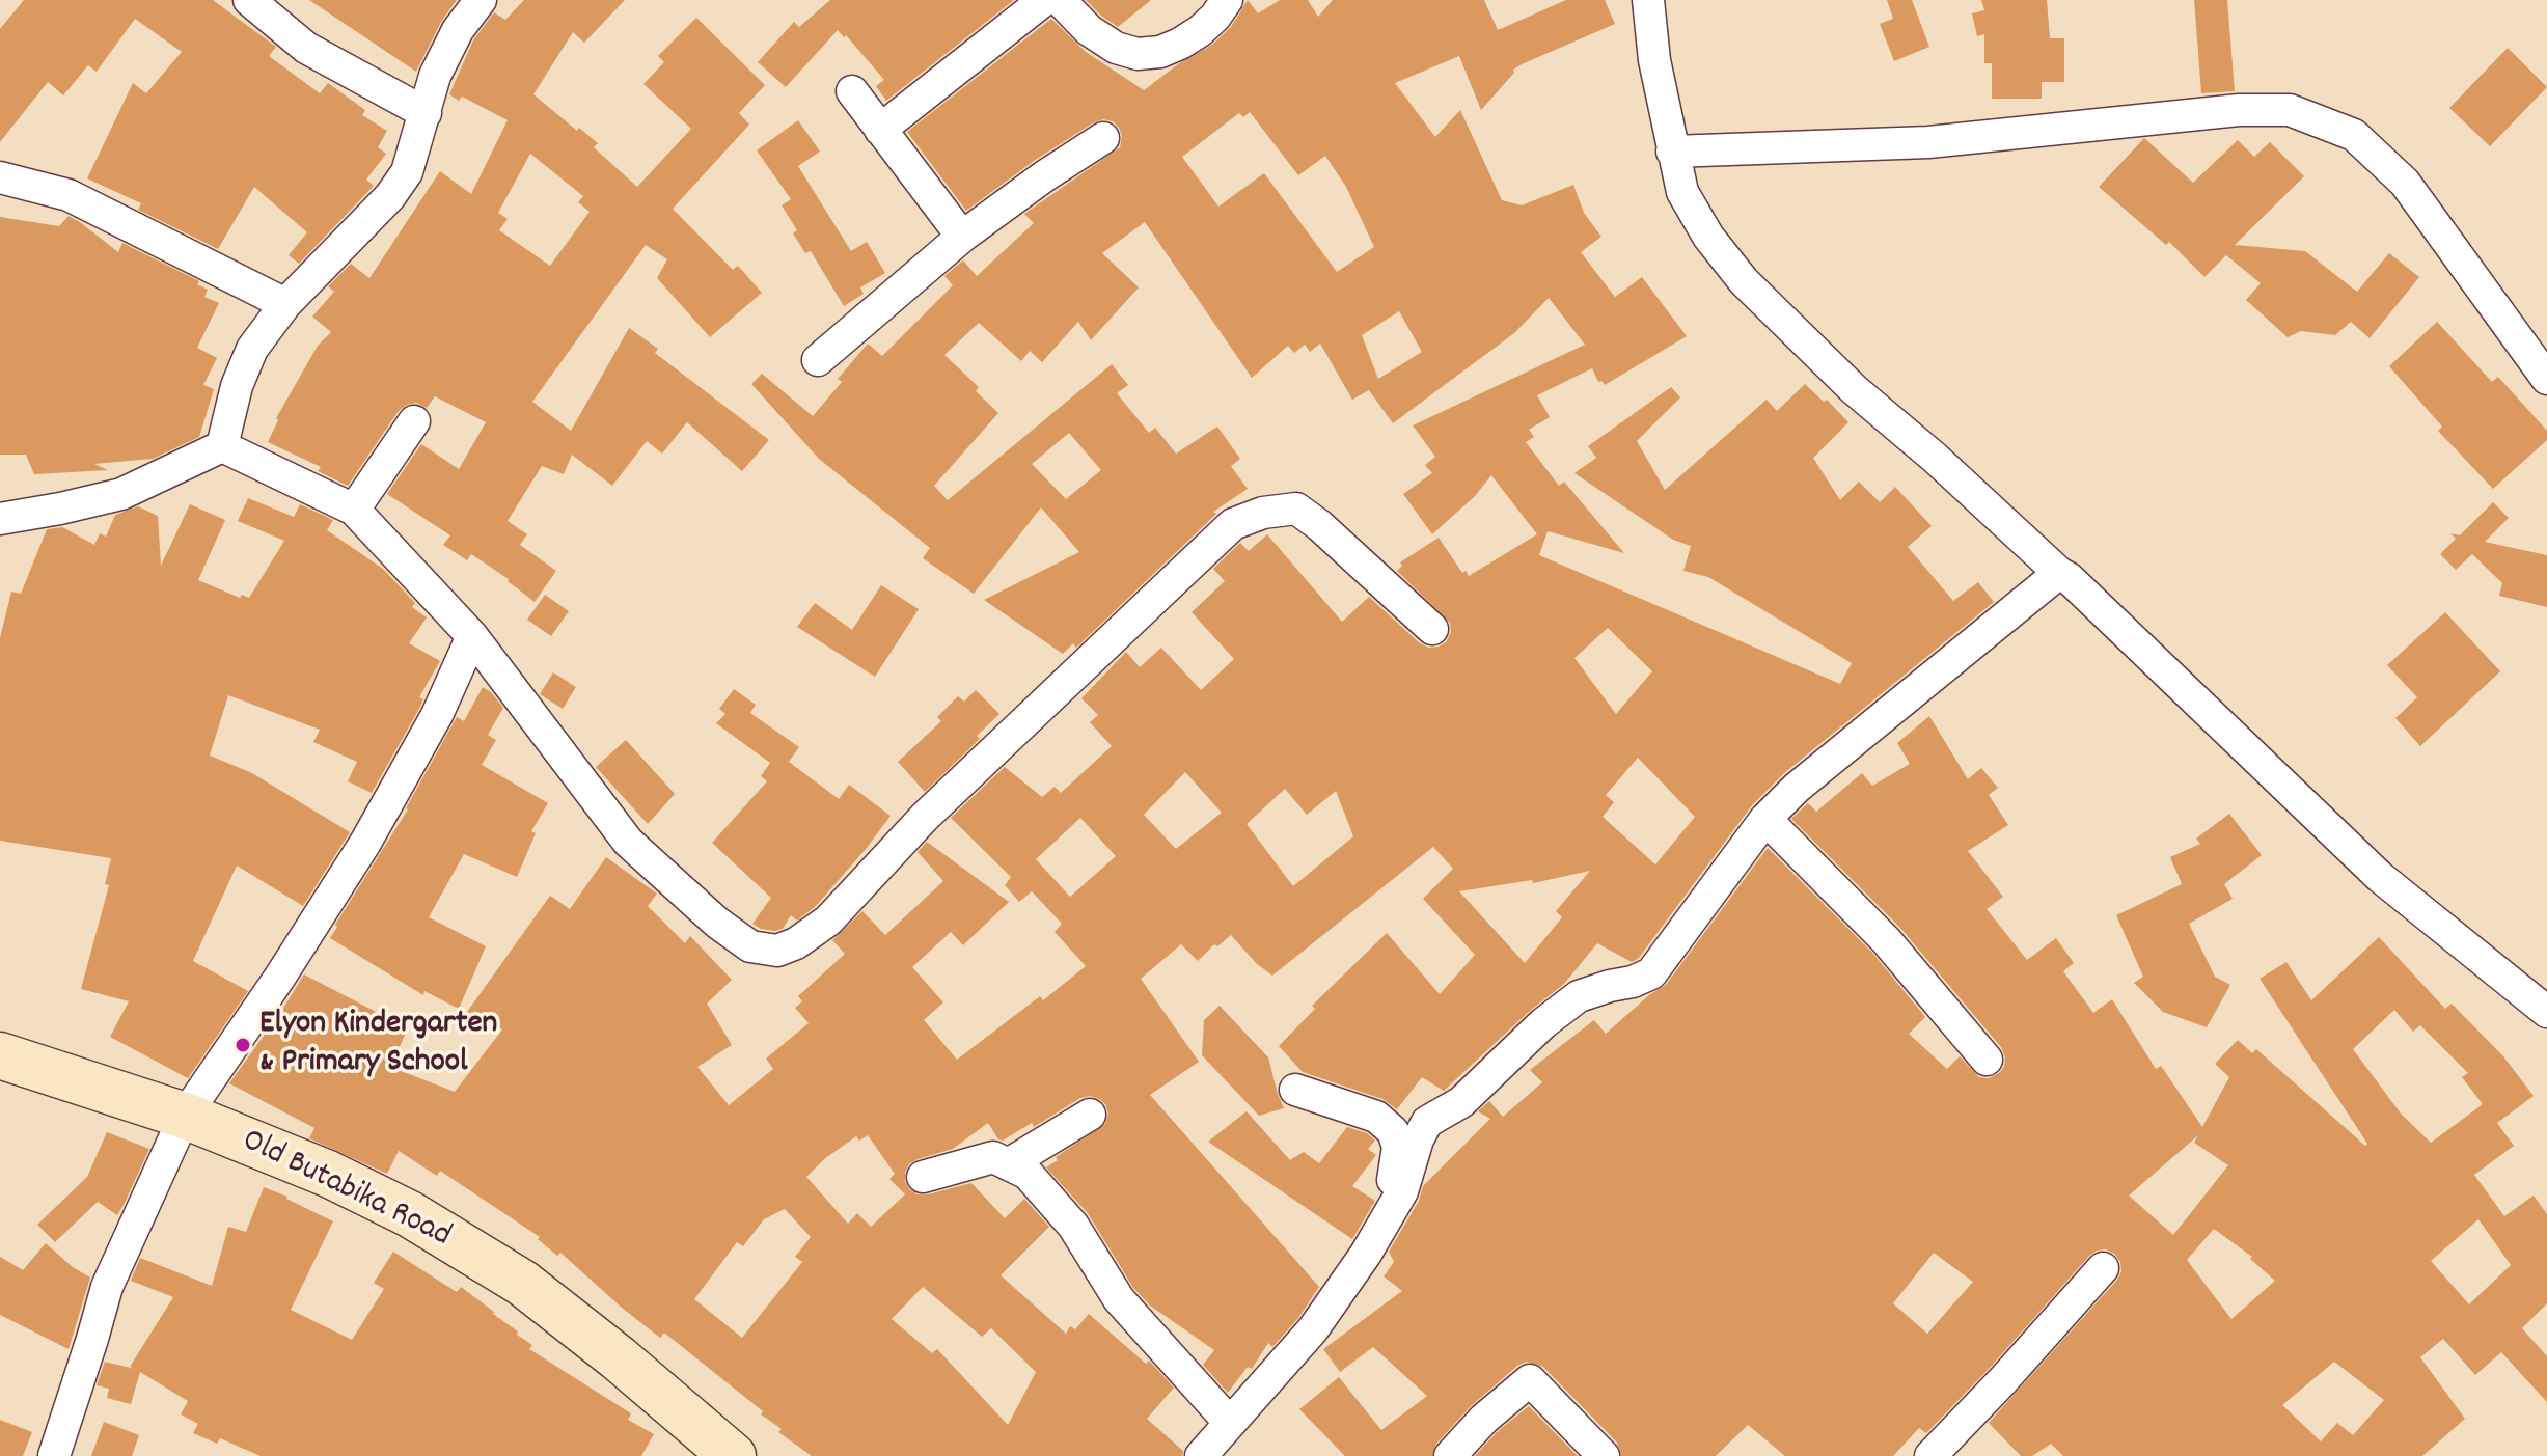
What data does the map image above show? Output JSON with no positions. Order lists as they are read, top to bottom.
{
  "streets": {
    "main road": ["Old Butabika Road"]
  },
  "places": ["Elyon Kindergarten & Primary School"]
}
